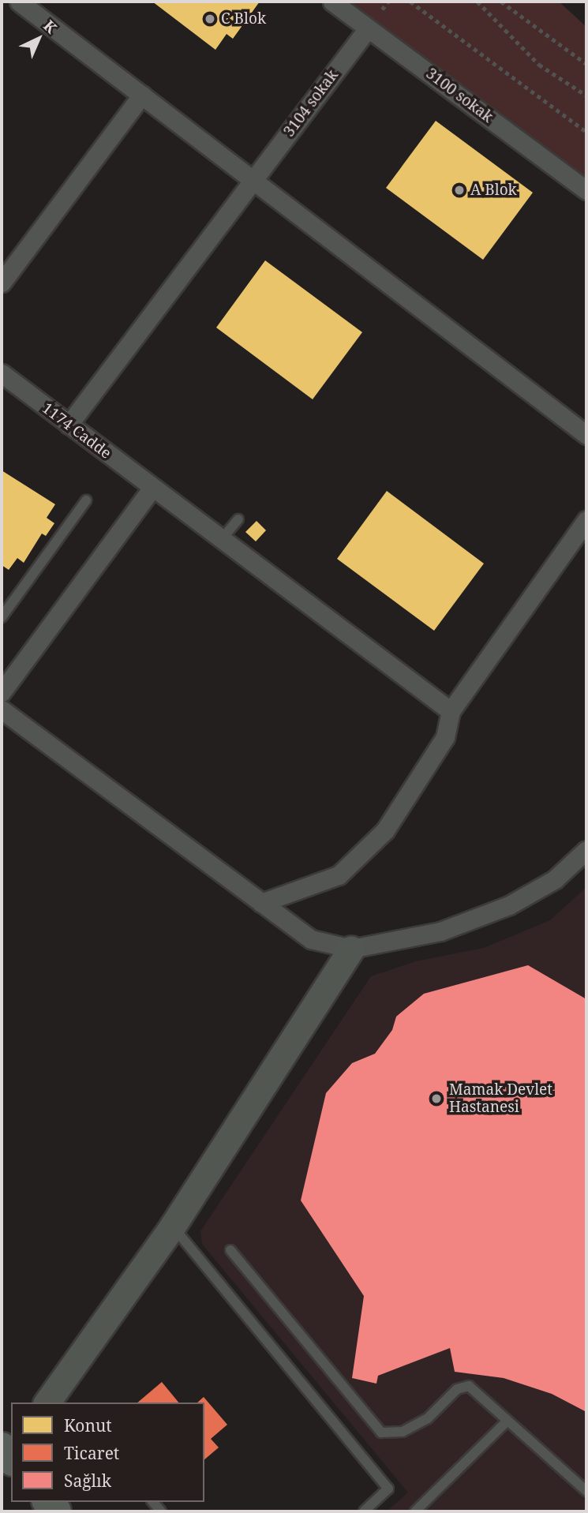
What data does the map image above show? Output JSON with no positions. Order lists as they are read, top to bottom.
{
  "streets": {
    "street": ["3100 sokak", "3104 sokak", "1174 Cadde"]
  },
  "crossings": [
    ["3100 sokak", "3104 sokak"],
    ["3104 sokak", "1174 Cadde"]
  ],
  "places": ["C Blok", "A Blok", "Mamak Devlet Hastanesi"],
  "legend": ["Konut", "Ticaret", "Sağlık"],
  "north": "top right"
}
